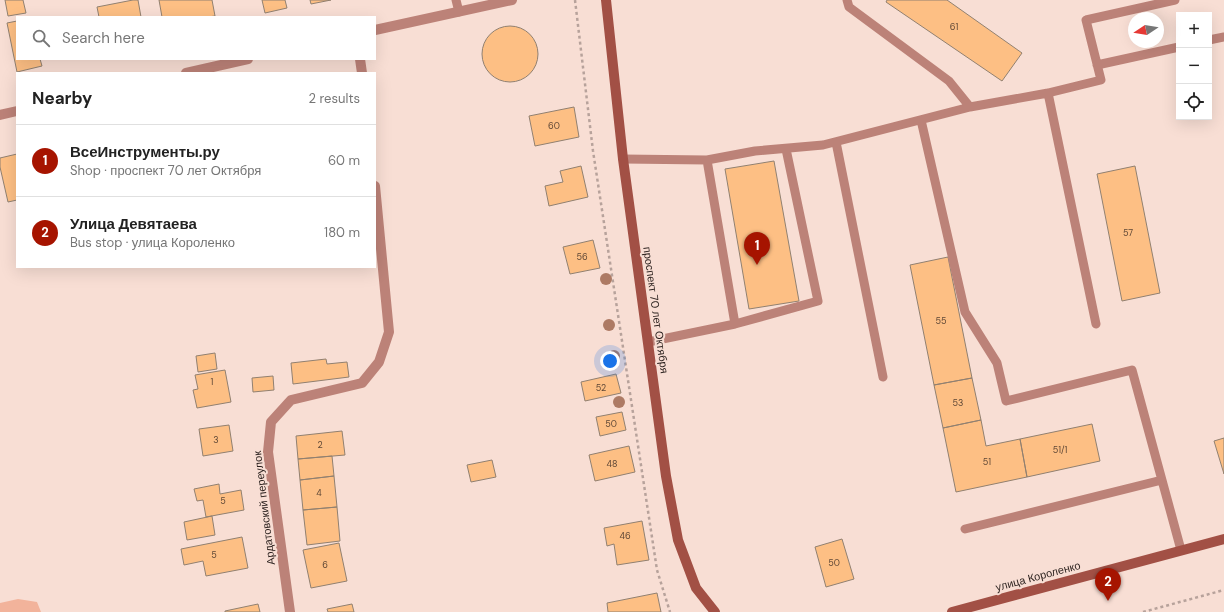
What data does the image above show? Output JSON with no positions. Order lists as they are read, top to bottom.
{
  "streets": {
    "street": ["проспект 70 лет Октября", "Ардатовский переулок", "улица Короленко"]
  },
  "house_numbers": [
    "61",
    "60",
    "57",
    "56",
    "55",
    "1",
    "52",
    "53",
    "50",
    "3",
    "2",
    "51/1",
    "51",
    "48",
    "4",
    "5",
    "46",
    "5",
    "50",
    "6"
  ],
  "north": "left",
  "page": {
    "map_buttons": ["+", "−"],
    "search": "Search here",
    "heading": ["Nearby", "2 results"],
    "list": [
      {
        "mark": "1",
        "name": "ВсеИнструменты.ру",
        "note": "Shop · проспект 70 лет Октября",
        "value": "60 m"
      },
      {
        "mark": "2",
        "name": "Улица Девятаева",
        "note": "Bus stop · улица Короленко",
        "value": "180 m"
      }
    ],
    "pins": ["1", "2"]
  }
}
